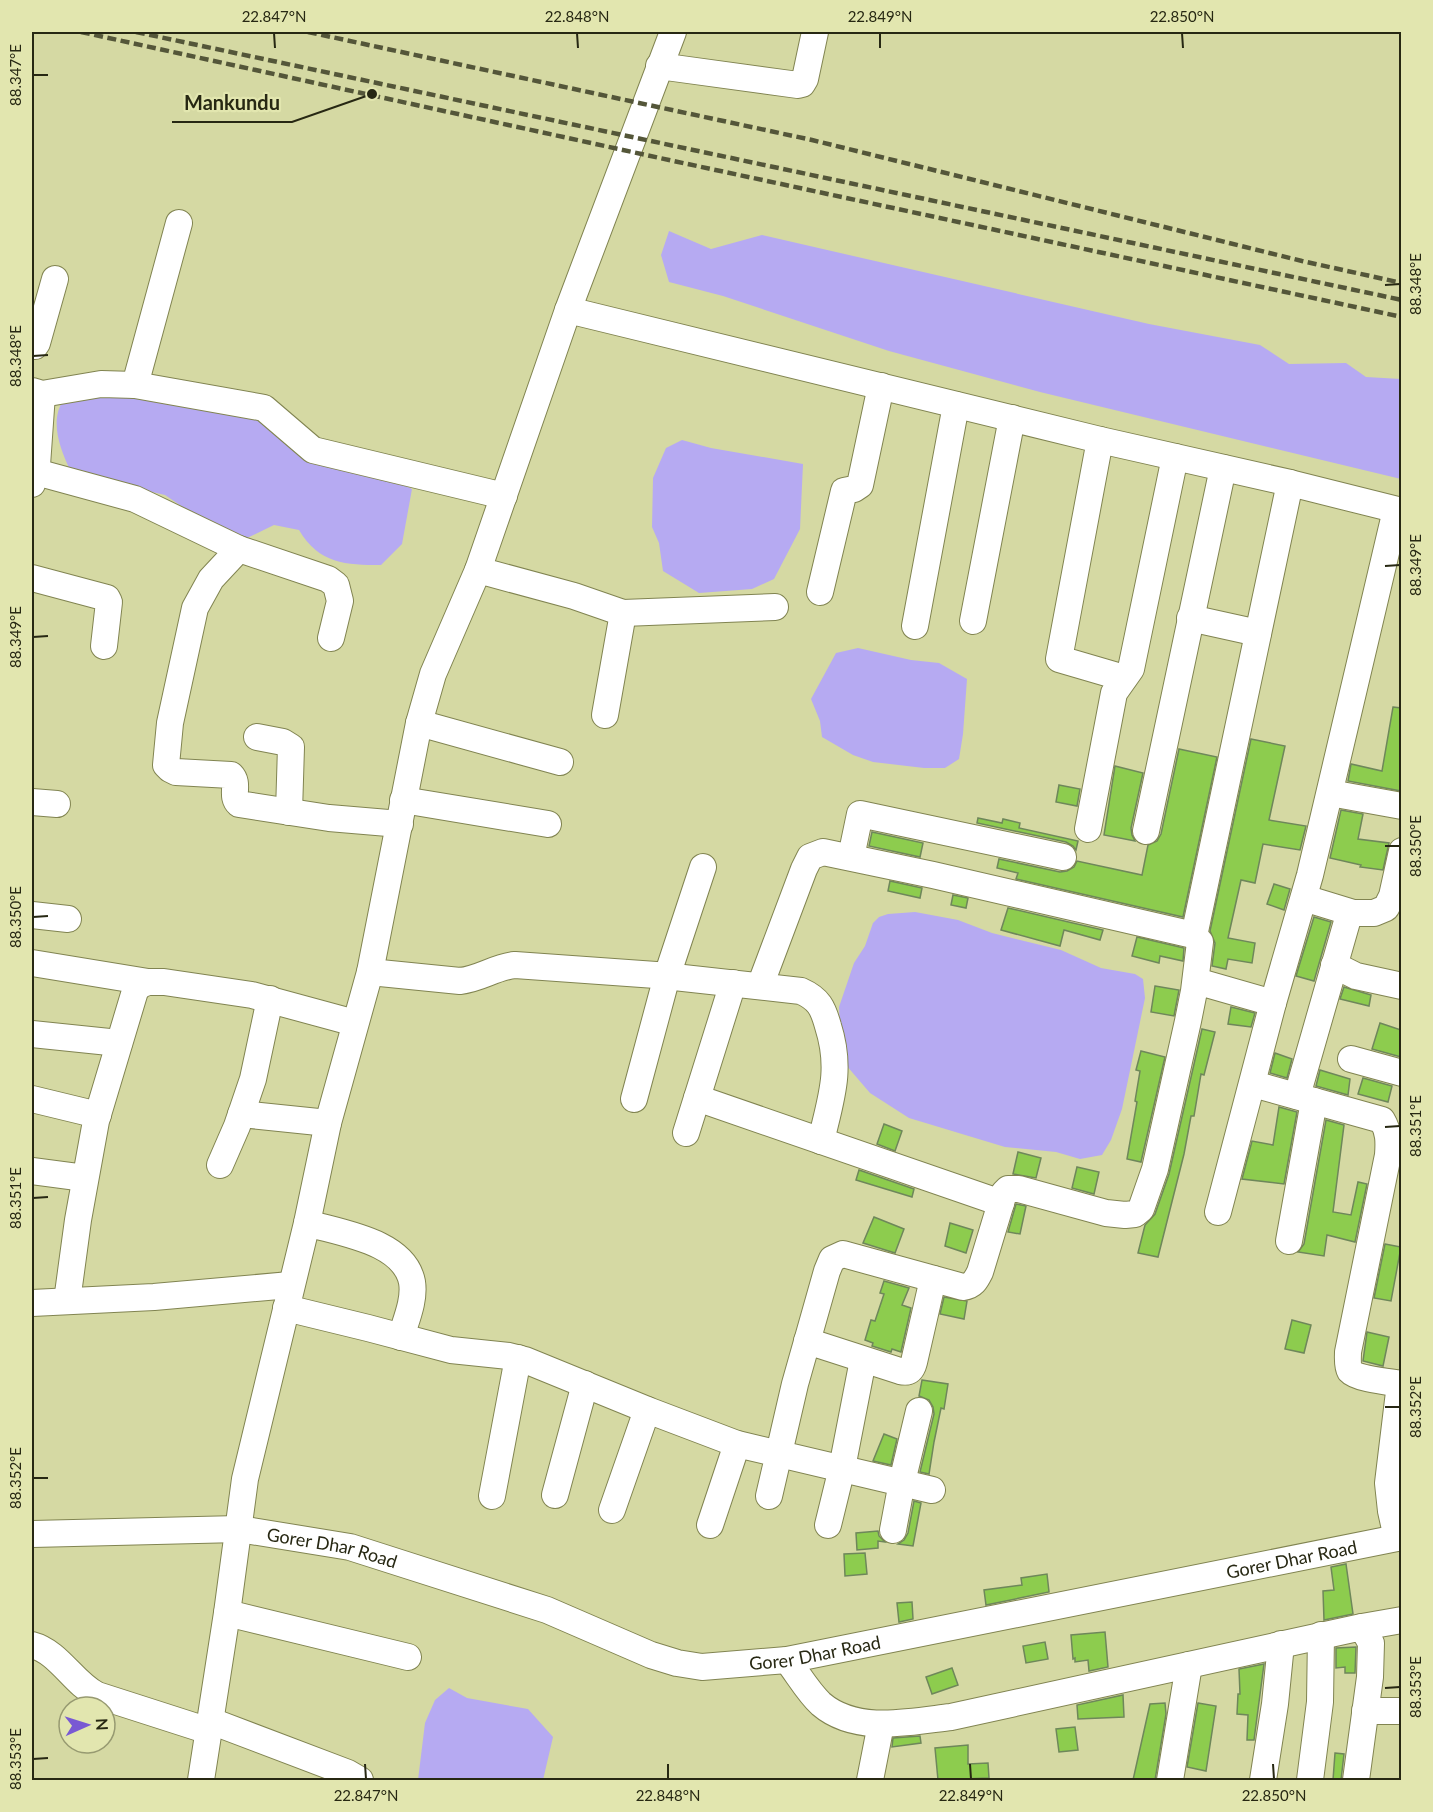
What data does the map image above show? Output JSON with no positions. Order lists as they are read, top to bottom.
{
  "streets": {
    "street": ["Gorer Dhar Road"]
  },
  "places": ["Mankundu"],
  "north": "right",
  "coordinates": [
    "22.847°N",
    "22.848°N",
    "22.849°N",
    "22.850°N",
    "88.347°E",
    "88.348°E",
    "88.349°E",
    "88.350°E",
    "88.351°E",
    "88.352°E",
    "88.353°E"
  ]
}
